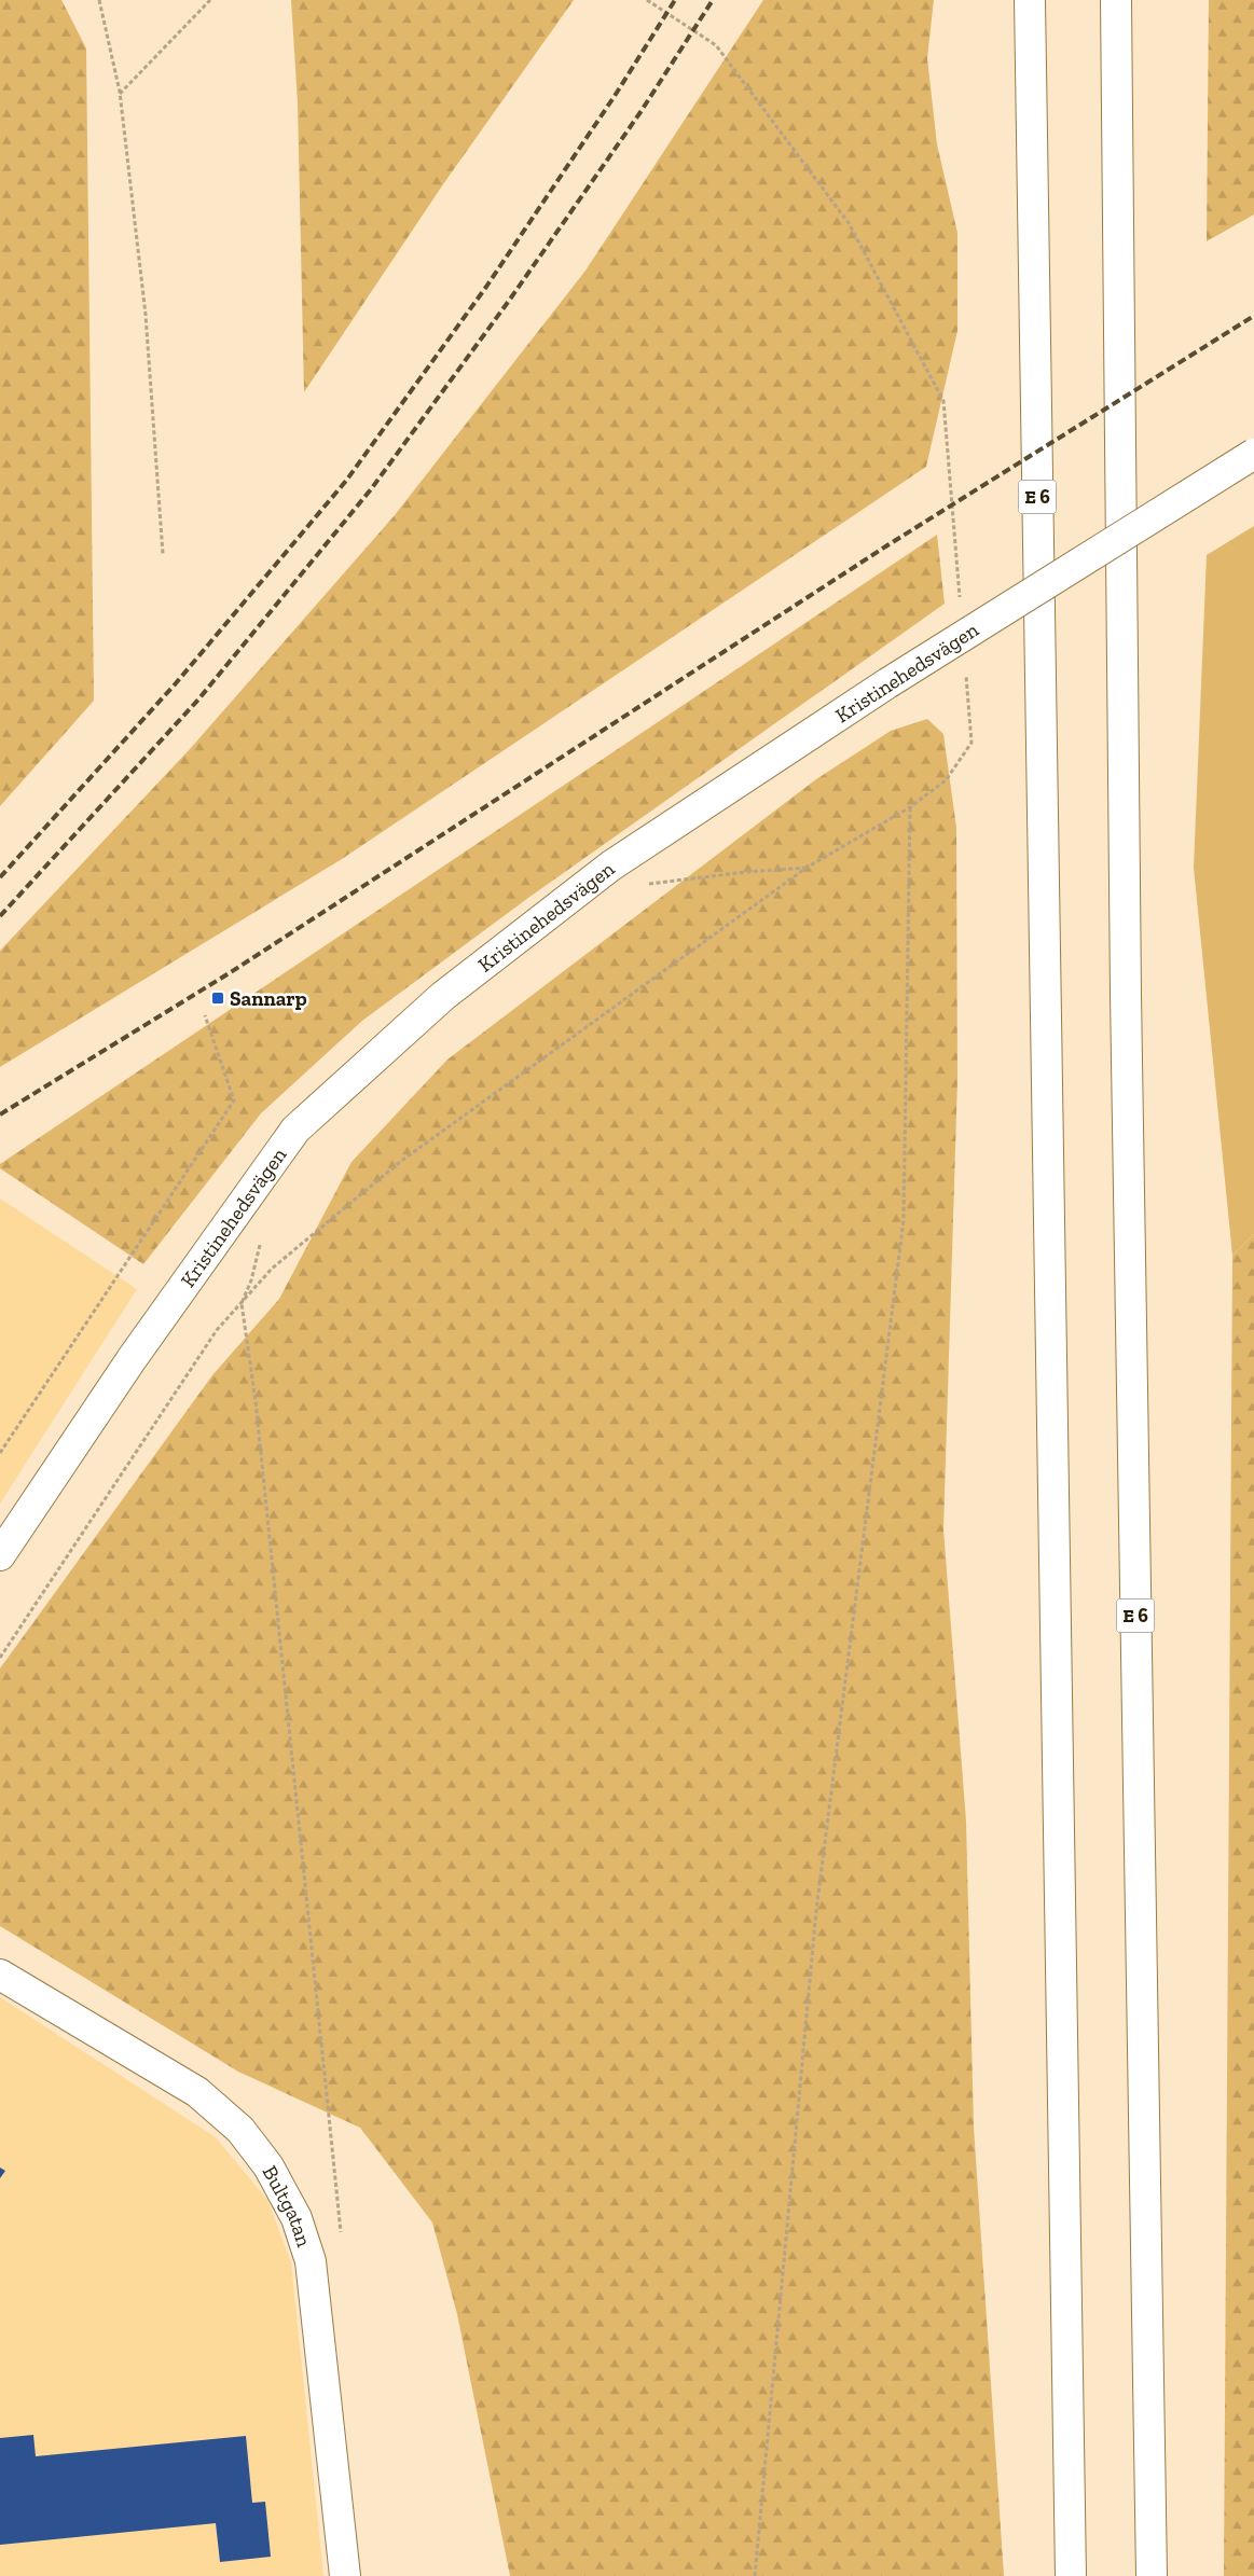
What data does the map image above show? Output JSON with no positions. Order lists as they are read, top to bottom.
{
  "streets": {
    "main road": ["E 6", "Kristinehedsvägen", "Bultgatan"]
  },
  "places": {
    "transit": ["Sannarp"]
  }
}
